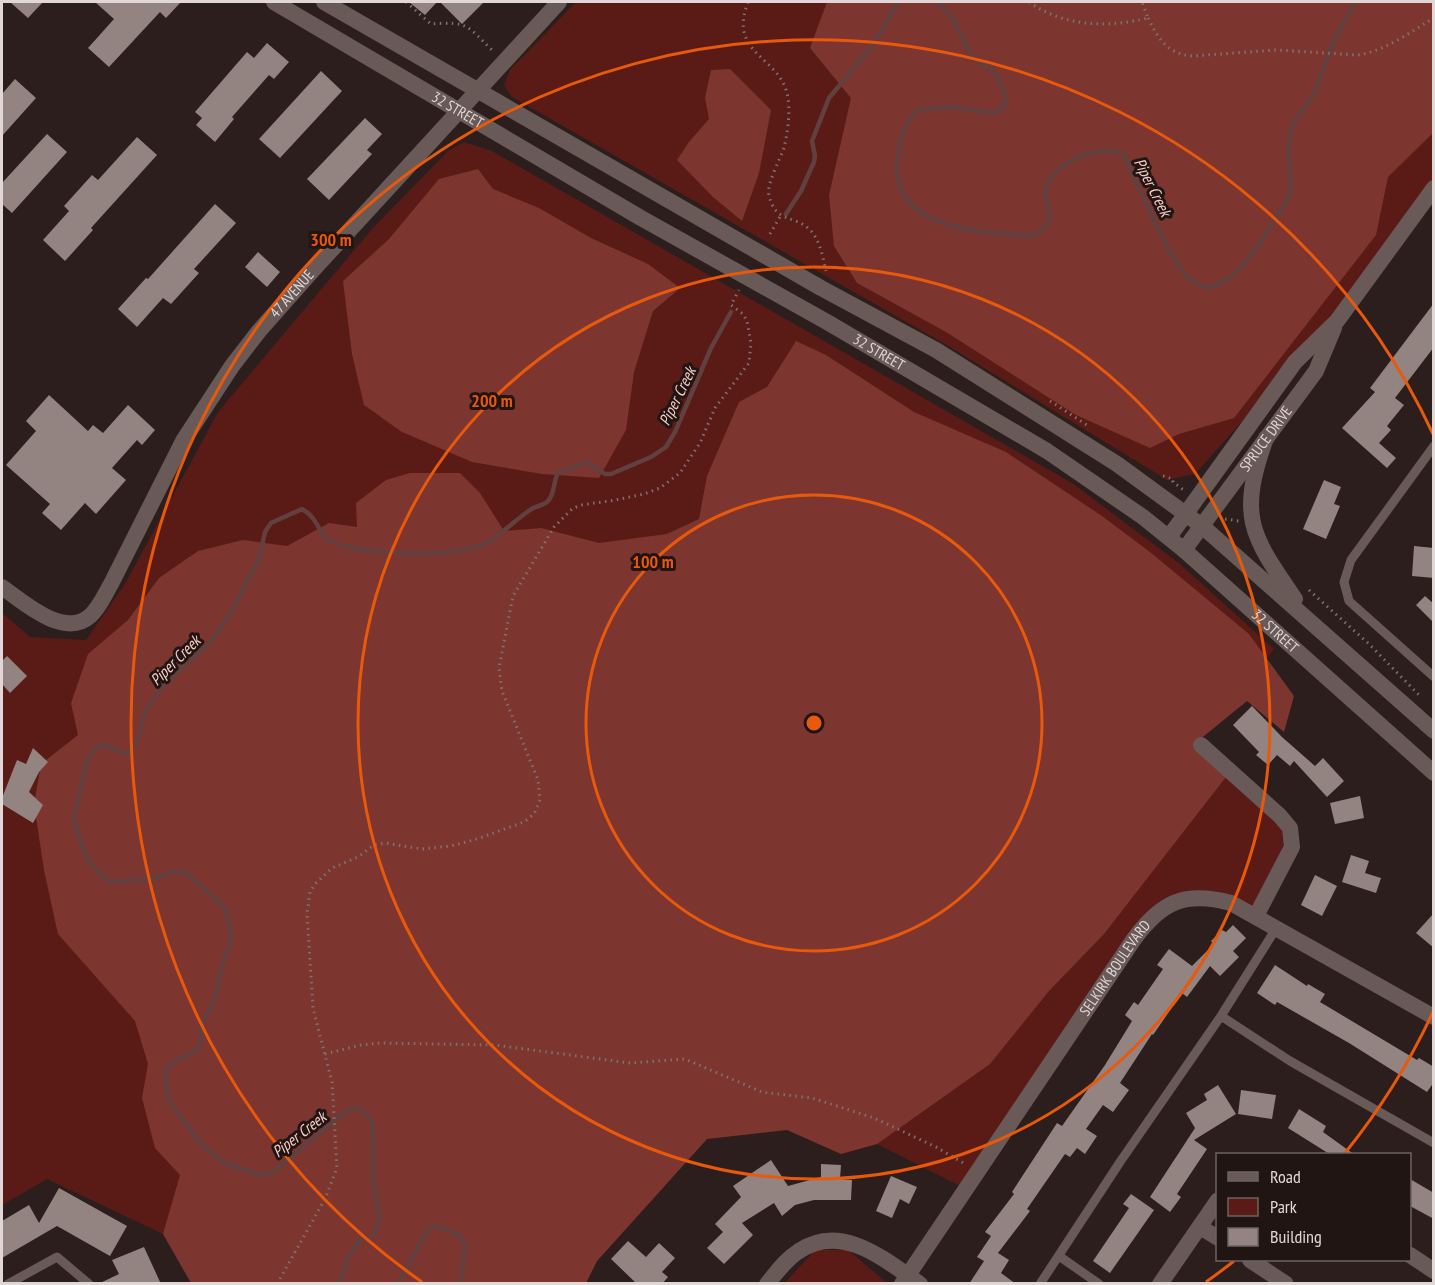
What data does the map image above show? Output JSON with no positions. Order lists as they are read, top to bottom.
{
  "streets": {
    "street": [
      "32 STREET",
      "47 AVENUE",
      "SPRUCE DRIVE",
      "SELKIRK BOULEVARD"
    ]
  },
  "crossings": [
    ["32 STREET", "47 AVENUE"],
    ["32 STREET", "SPRUCE DRIVE"]
  ],
  "water": ["Piper Creek"],
  "legend": ["Road", "Park", "Building"],
  "rings": ["300 m", "200 m", "100 m"]
}
